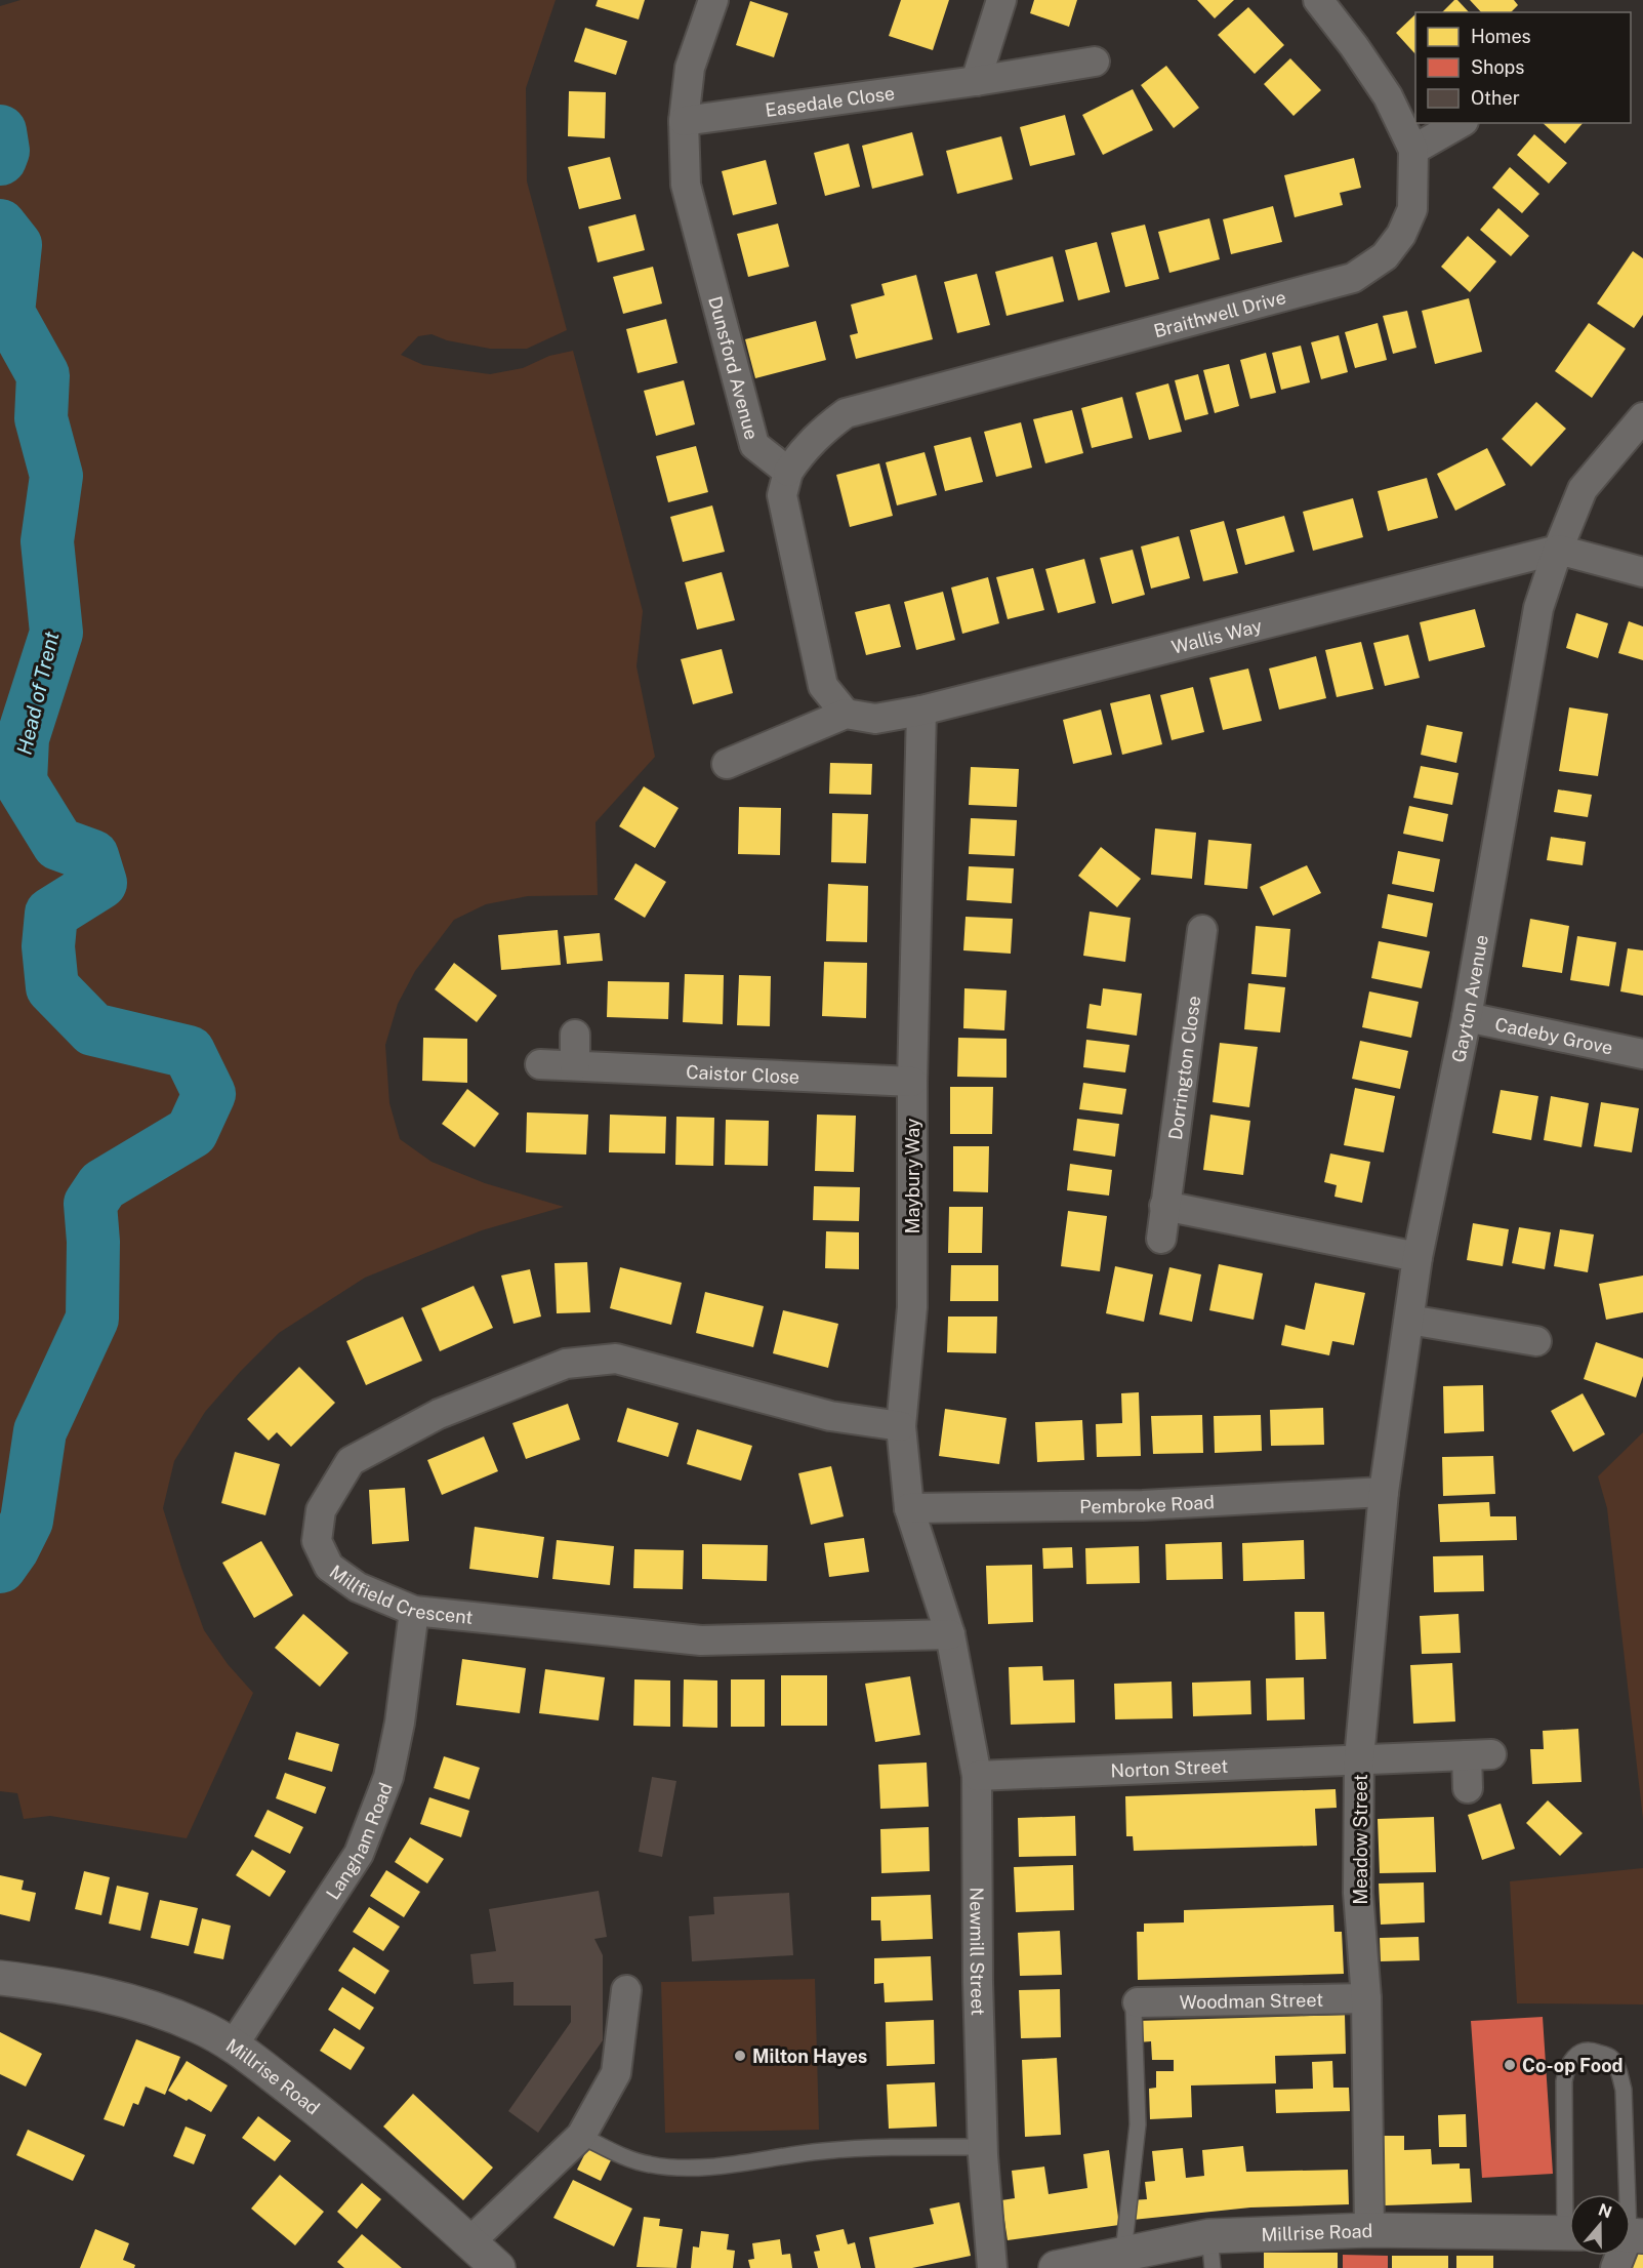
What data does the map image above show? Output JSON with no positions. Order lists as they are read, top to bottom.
{
  "streets": {
    "street": [
      "Easedale Close",
      "Braithwell Drive",
      "Dunsford Avenue",
      "Wallis Way",
      "Gayton Avenue",
      "Cadeby Grove",
      "Dorrington Close",
      "Caistor Close",
      "Maybury Way",
      "Pembroke Road",
      "Millfield Crescent",
      "Norton Street",
      "Meadow Street",
      "Langham Road",
      "Newmill Street",
      "Woodman Street",
      "Millrise Road"
    ]
  },
  "crossings": [
    ["Easedale Close", "Dunsford Avenue"],
    ["Braithwell Drive", "Dunsford Avenue"],
    ["Wallis Way", "Gayton Avenue"],
    ["Wallis Way", "Maybury Way"],
    ["Gayton Avenue", "Cadeby Grove"],
    ["Gayton Avenue", "Meadow Street"],
    ["Caistor Close", "Maybury Way"],
    ["Maybury Way", "Pembroke Road"],
    ["Maybury Way", "Millfield Crescent"],
    ["Maybury Way", "Newmill Street"],
    ["Pembroke Road", "Meadow Street"],
    ["Millfield Crescent", "Langham Road"],
    ["Millfield Crescent", "Newmill Street"],
    ["Norton Street", "Meadow Street"],
    ["Norton Street", "Newmill Street"],
    ["Meadow Street", "Woodman Street"],
    ["Meadow Street", "Millrise Road"],
    ["Langham Road", "Millrise Road"]
  ],
  "water": ["Head of Trent"],
  "places": ["Milton Hayes", "Co-op Food"],
  "legend": ["Homes", "Shops", "Other"],
  "north": "top"
}
